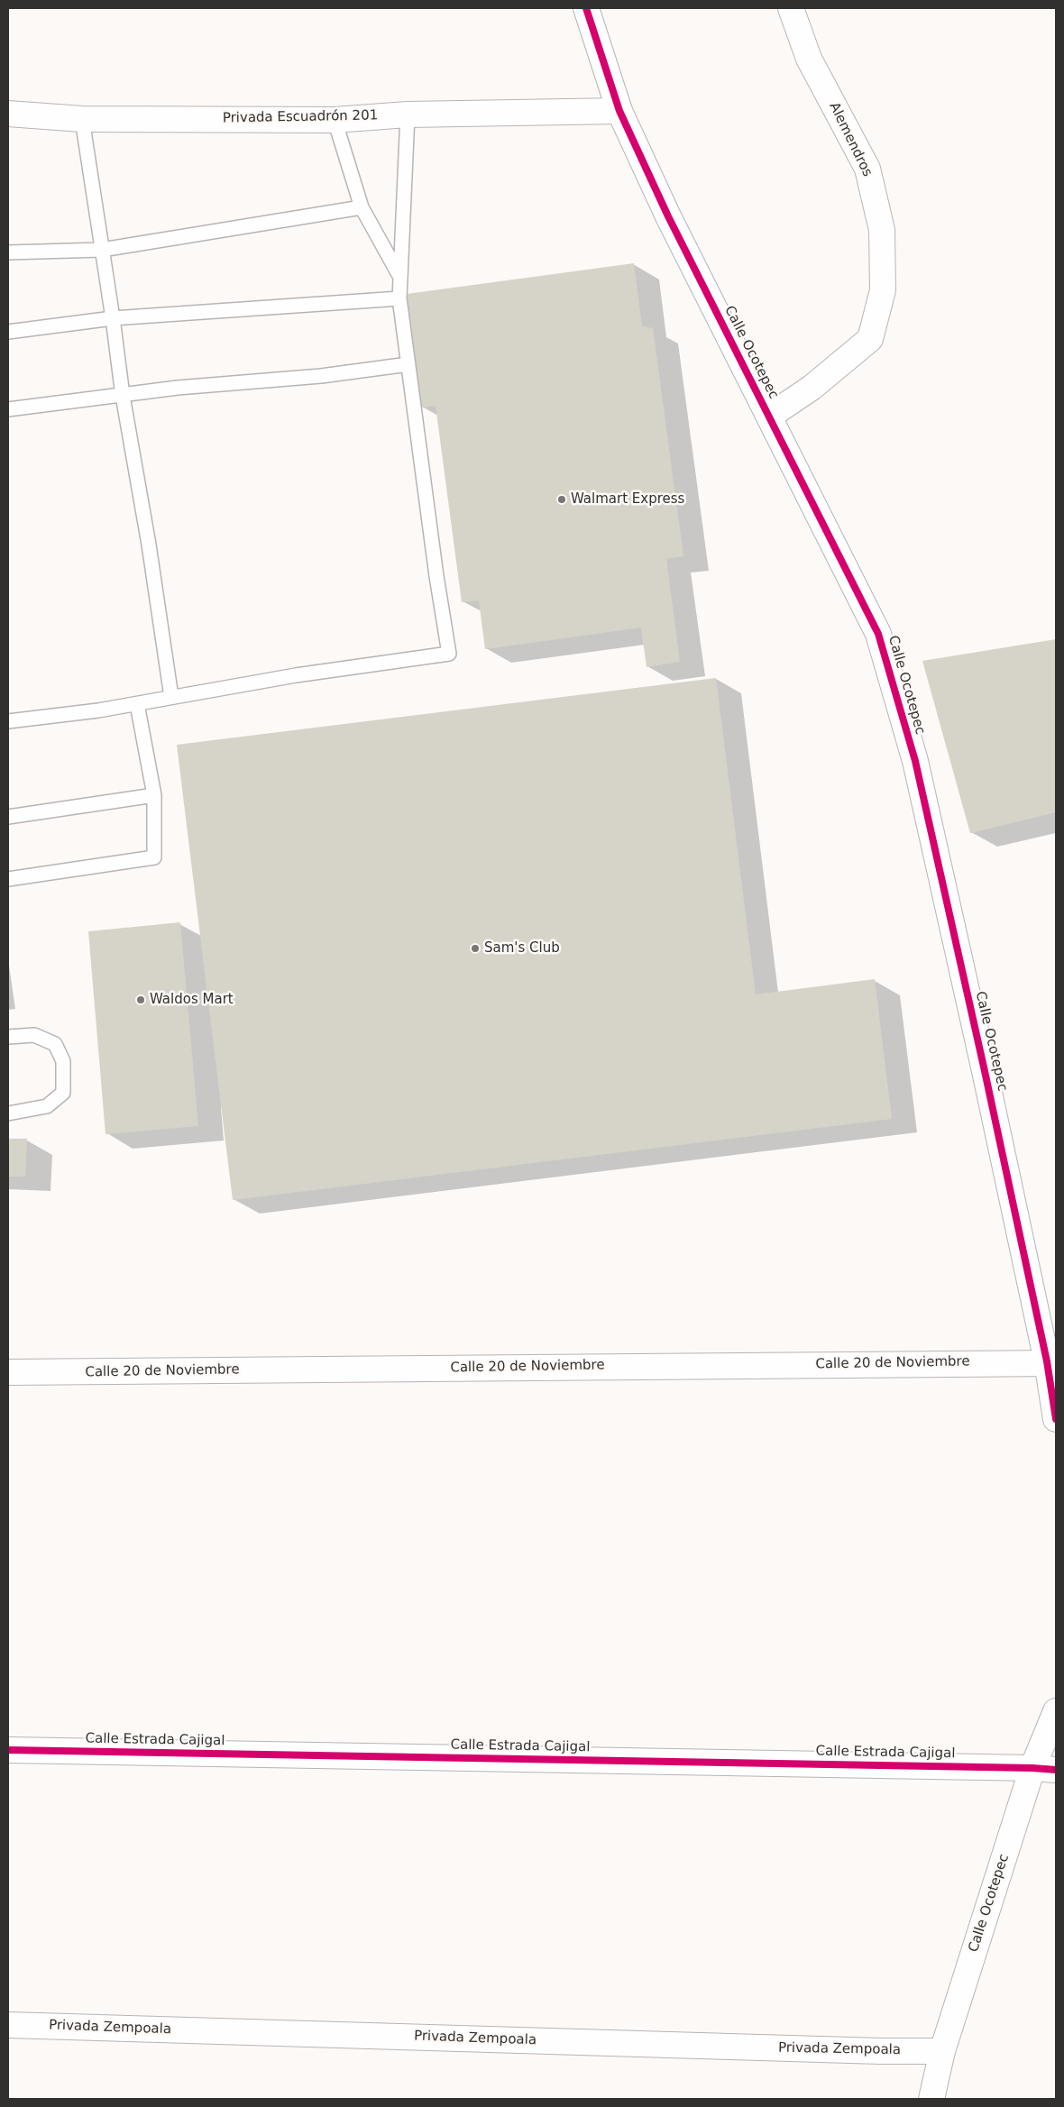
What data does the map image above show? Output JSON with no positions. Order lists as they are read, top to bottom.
{
  "streets": {
    "street": [
      "Privada Escuadrón 201",
      "Alemendros",
      "Calle Ocotepec",
      "Calle 20 de Noviembre",
      "Calle Estrada Cajigal",
      "Privada Zempoala"
    ]
  },
  "crossings": [
    ["Privada Escuadrón 201", "Calle Ocotepec"],
    ["Alemendros", "Calle Ocotepec"],
    ["Calle Ocotepec", "Calle 20 de Noviembre"],
    ["Calle Ocotepec", "Calle Estrada Cajigal"],
    ["Calle Ocotepec", "Privada Zempoala"]
  ],
  "places": ["Walmart Express", "Sam's Club", "Waldos Mart"]
}
